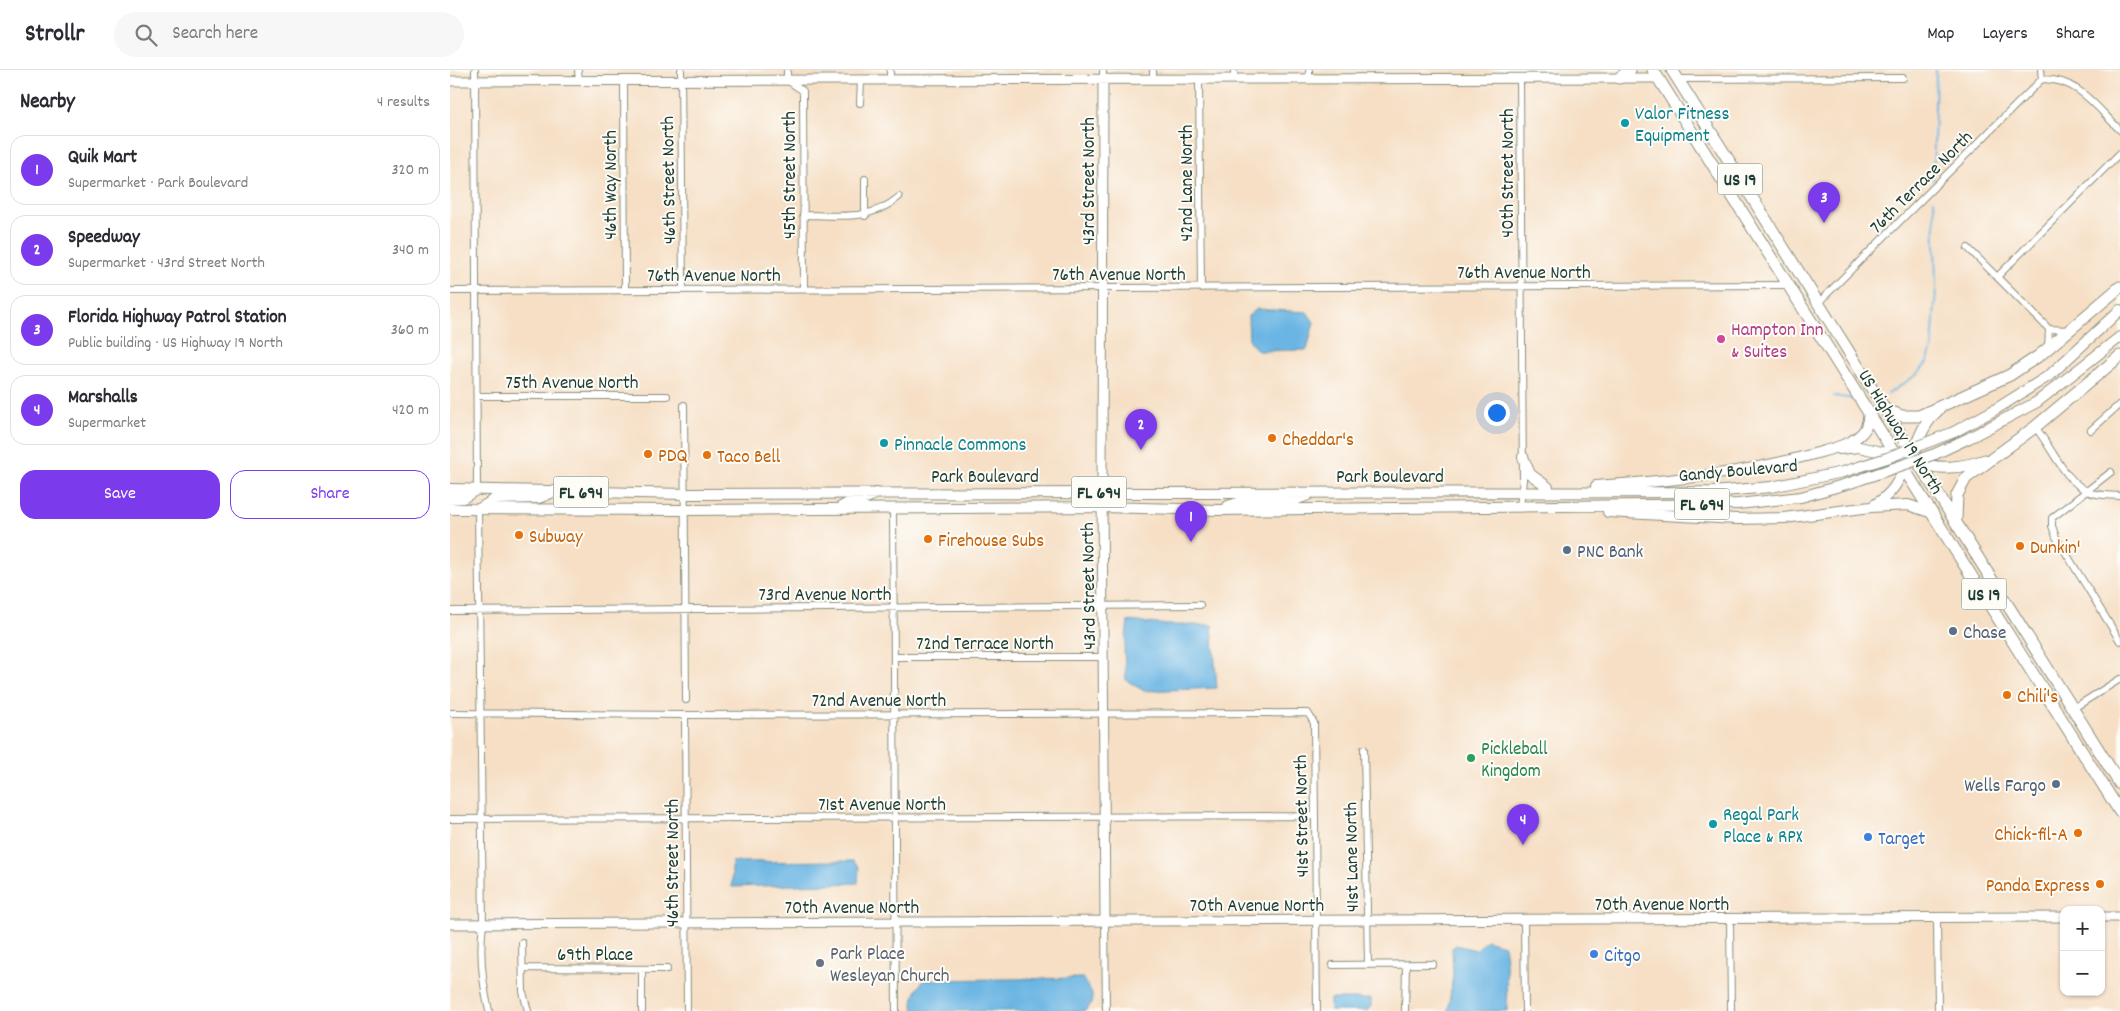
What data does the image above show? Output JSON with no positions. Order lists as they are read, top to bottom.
{
  "streets": {
    "highway": ["US 19", "US Highway 19 North"],
    "main road": ["Gandy Boulevard", "Park Boulevard", "FL 694"],
    "street": [
      "40th Street North",
      "45th Street North",
      "46th Street North",
      "43rd Street North",
      "76th Terrace North",
      "42nd Lane North",
      "46th Way North",
      "76th Avenue North",
      "75th Avenue North",
      "73rd Avenue North",
      "72nd Terrace North",
      "72nd Avenue North",
      "71st Avenue North",
      "41st Street North",
      "41st Lane North",
      "70th Avenue North",
      "69th Place"
    ]
  },
  "crossings": [
    ["40th Street North", "76th Avenue North"],
    ["40th Street North", "Gandy Boulevard"],
    ["40th Street North", "Park Boulevard"],
    ["45th Street North", "76th Avenue North"],
    ["46th Street North", "76th Avenue North"],
    ["46th Street North", "72nd Avenue North"],
    ["46th Street North", "71st Avenue North"],
    ["46th Street North", "70th Avenue North"],
    ["43rd Street North", "76th Avenue North"],
    ["43rd Street North", "Park Boulevard"],
    ["43rd Street North", "73rd Avenue North"],
    ["43rd Street North", "72nd Terrace North"],
    ["43rd Street North", "72nd Avenue North"],
    ["43rd Street North", "71st Avenue North"],
    ["43rd Street North", "70th Avenue North"],
    ["76th Terrace North", "US Highway 19 North"],
    ["42nd Lane North", "76th Avenue North"],
    ["46th Way North", "76th Avenue North"],
    ["76th Avenue North", "US Highway 19 North"],
    ["Gandy Boulevard", "Park Boulevard"],
    ["72nd Avenue North", "41st Street North"],
    ["71st Avenue North", "41st Street North"],
    ["41st Street North", "70th Avenue North"],
    ["41st Lane North", "70th Avenue North"]
  ],
  "places": [
    "Valor Fitness Equipment",
    "Hampton Inn & Suites",
    "Cheddar's",
    "Pinnacle Commons",
    "PDQ",
    "Taco Bell",
    "Subway",
    "Firehouse Subs",
    "Dunkin'",
    "PNC Bank",
    "Chase",
    "Chili's",
    "Pickleball Kingdom",
    "Wells Fargo",
    "Regal Park Place & RPX",
    "Chick-fil-A",
    "Target",
    "Panda Express",
    "Citgo",
    "Park Place Wesleyan Church"
  ],
  "page": {
    "header": "Strollr",
    "search": "Search here",
    "nav": ["Map", "Layers", "Share"],
    "heading": ["Nearby", "4 results"],
    "list": [
      {
        "mark": "1",
        "name": "Quik Mart",
        "note": "Supermarket · Park Boulevard",
        "value": "320 m"
      },
      {
        "mark": "2",
        "name": "Speedway",
        "note": "Supermarket · 43rd Street North",
        "value": "340 m"
      },
      {
        "mark": "3",
        "name": "Florida Highway Patrol Station",
        "note": "Public building · US Highway 19 North",
        "value": "360 m"
      },
      {
        "mark": "4",
        "name": "Marshalls",
        "note": "Supermarket",
        "value": "420 m"
      }
    ],
    "pins": [
      "3",
      "2",
      "1",
      "4"
    ],
    "buttons": ["Save", "Share"],
    "map_buttons": ["+", "−"]
  }
}
